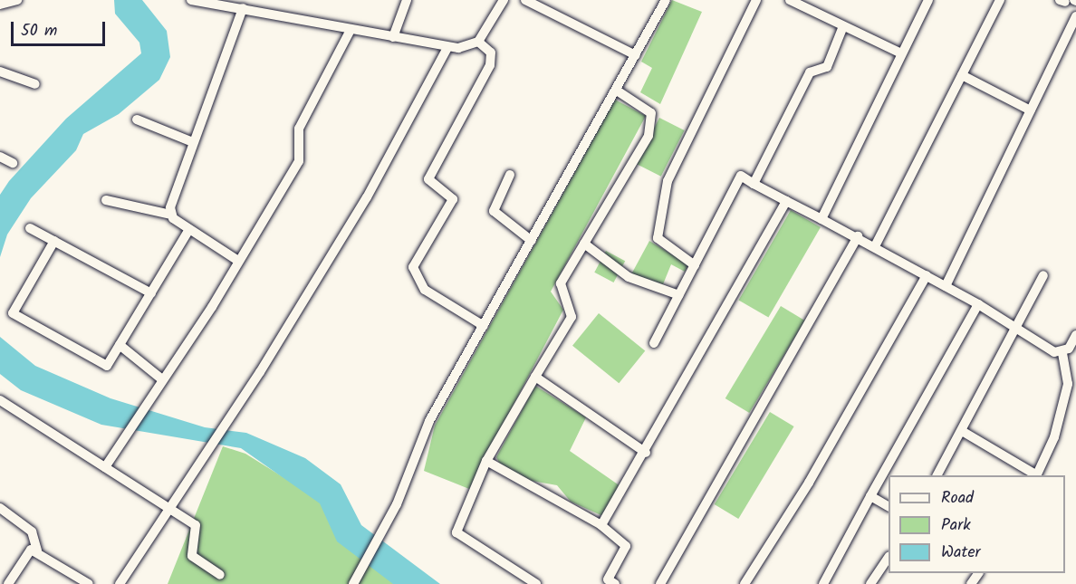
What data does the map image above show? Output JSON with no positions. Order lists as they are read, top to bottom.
{
  "legend": ["Road", "Park", "Water"],
  "scale_bar": "50 m"
}
